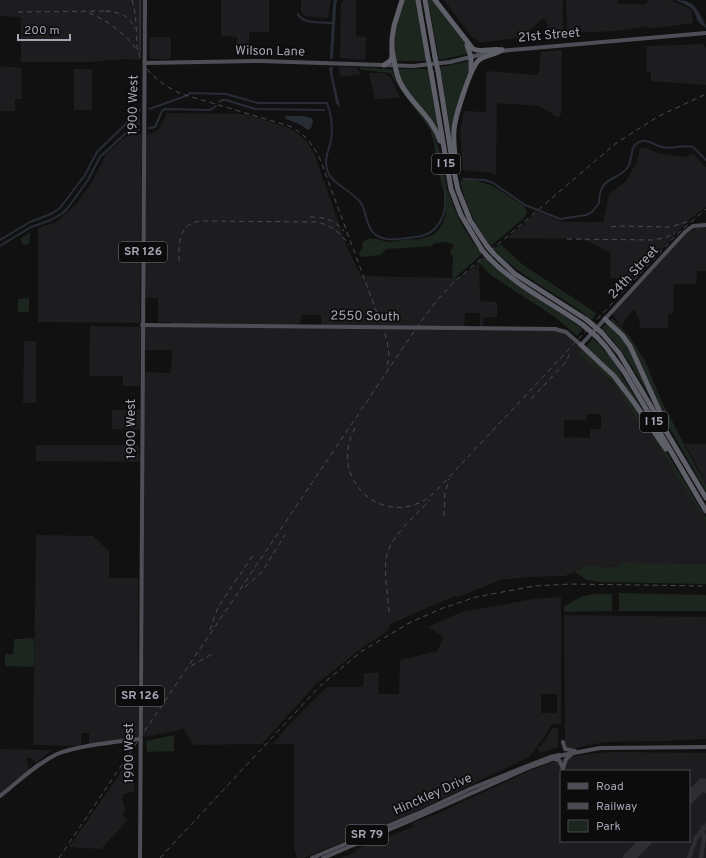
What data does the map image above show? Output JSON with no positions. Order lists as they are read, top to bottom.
{
  "streets": {
    "highway": ["I 15"],
    "main road": [
      "21st Street",
      "Wilson Lane",
      "1900 West",
      "SR 126",
      "24th Street",
      "2550 South",
      "Hinckley Drive",
      "SR 79"
    ]
  },
  "crossings": [
    ["21st Street", "Wilson Lane"],
    ["Wilson Lane", "1900 West"],
    ["1900 West", "2550 South"],
    ["24th Street", "2550 South"]
  ],
  "legend": ["Road", "Railway", "Park"],
  "scale_bar": "200 m"
}
